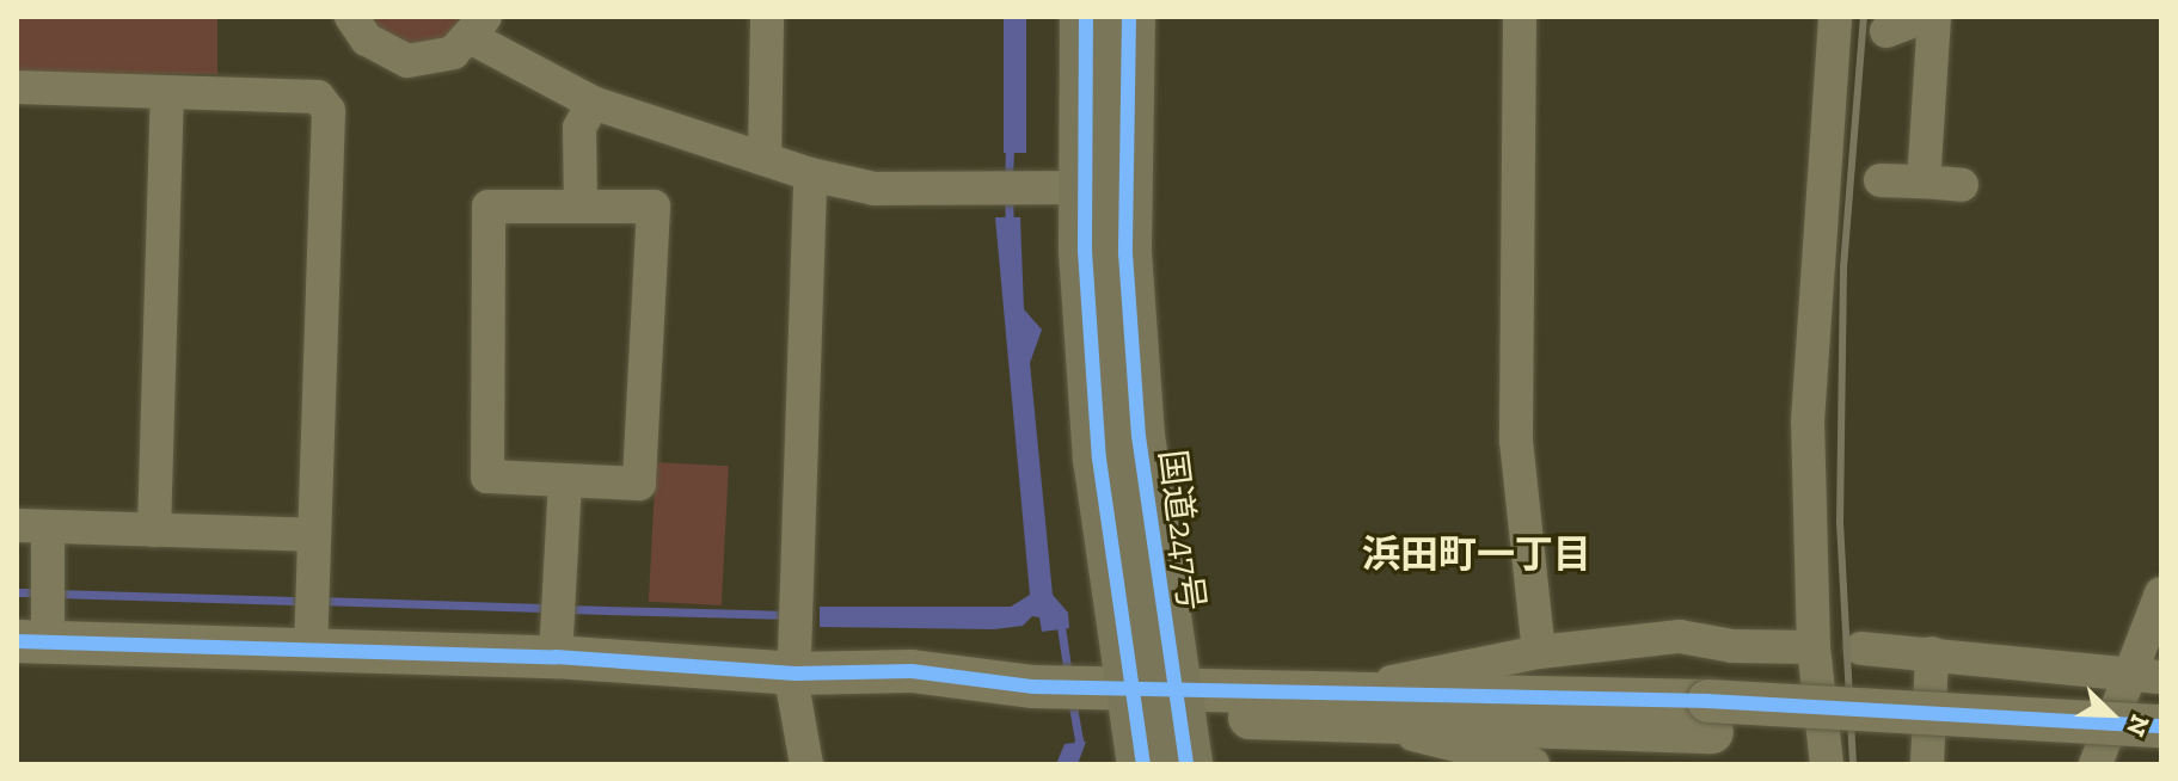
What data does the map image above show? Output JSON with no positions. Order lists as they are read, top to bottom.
{
  "streets": {
    "highway": ["国道247号"]
  },
  "districts": ["浜田町一丁目"],
  "north": "bottom right"
}
